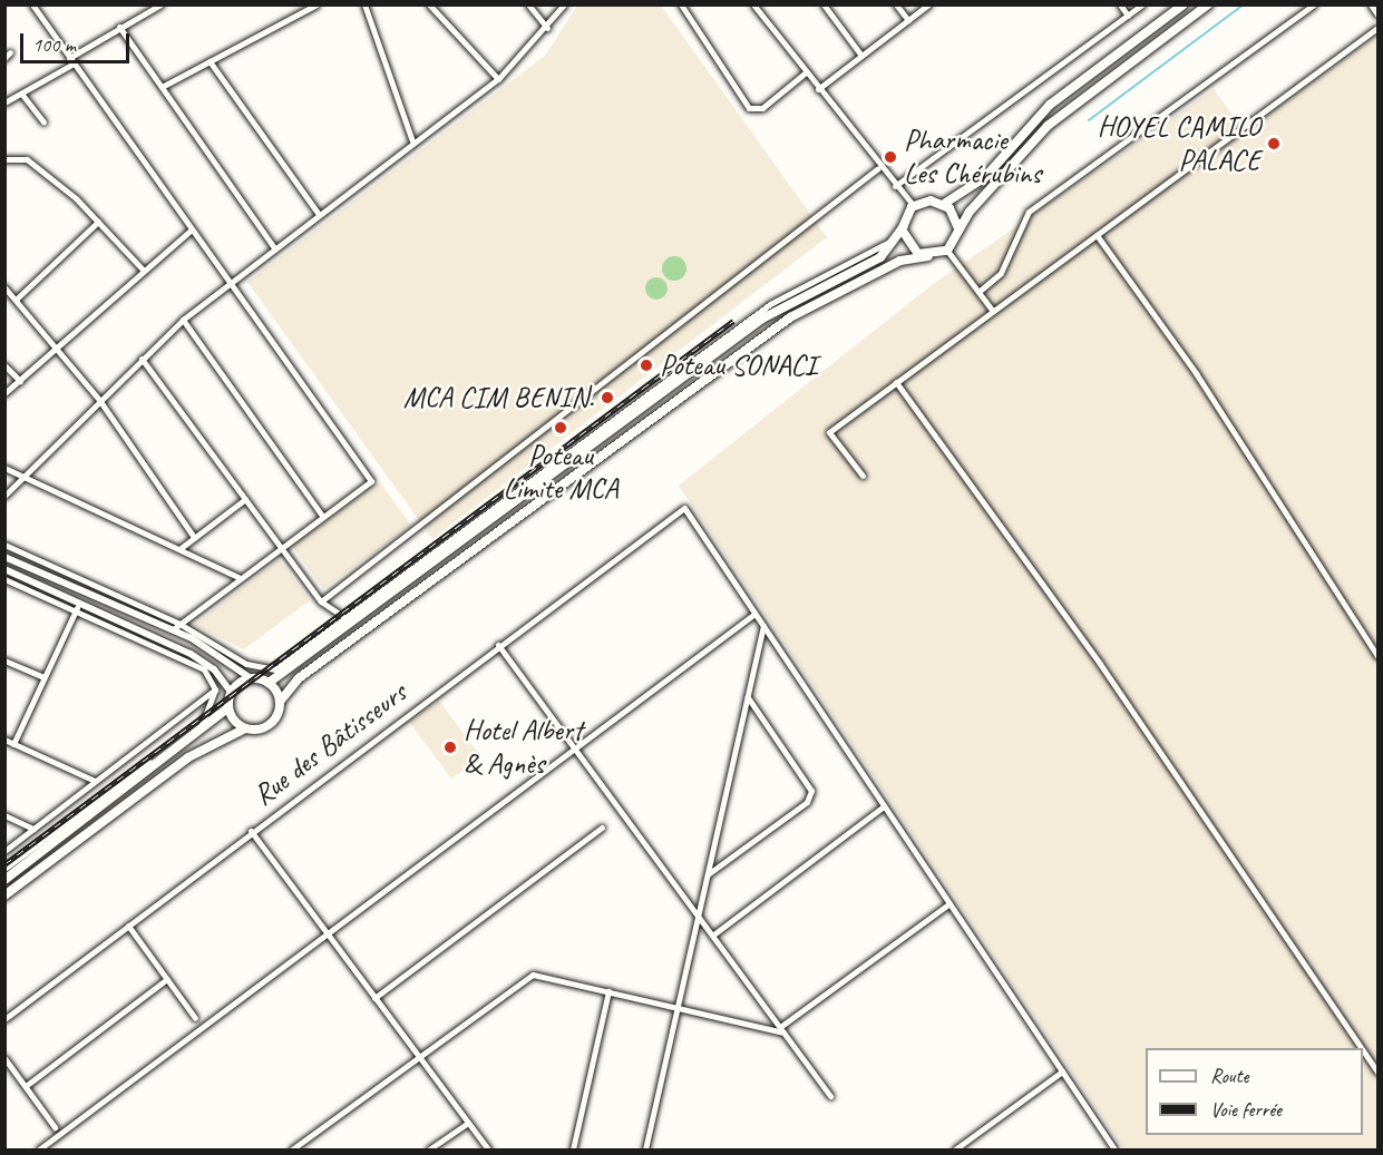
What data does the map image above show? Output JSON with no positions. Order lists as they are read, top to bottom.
{
  "streets": {
    "street": ["Rue des Bâtisseurs"]
  },
  "places": [
    "HOYEL CAMILO PALACE",
    "Pharmacie Les Chérubins",
    "Poteau SONACI",
    "MCA CIM BENIN.",
    "Poteau Limite MCA",
    "Hotel Albert & Agnès"
  ],
  "legend": ["Route", "Voie ferrée"],
  "scale_bar": "100 m"
}
